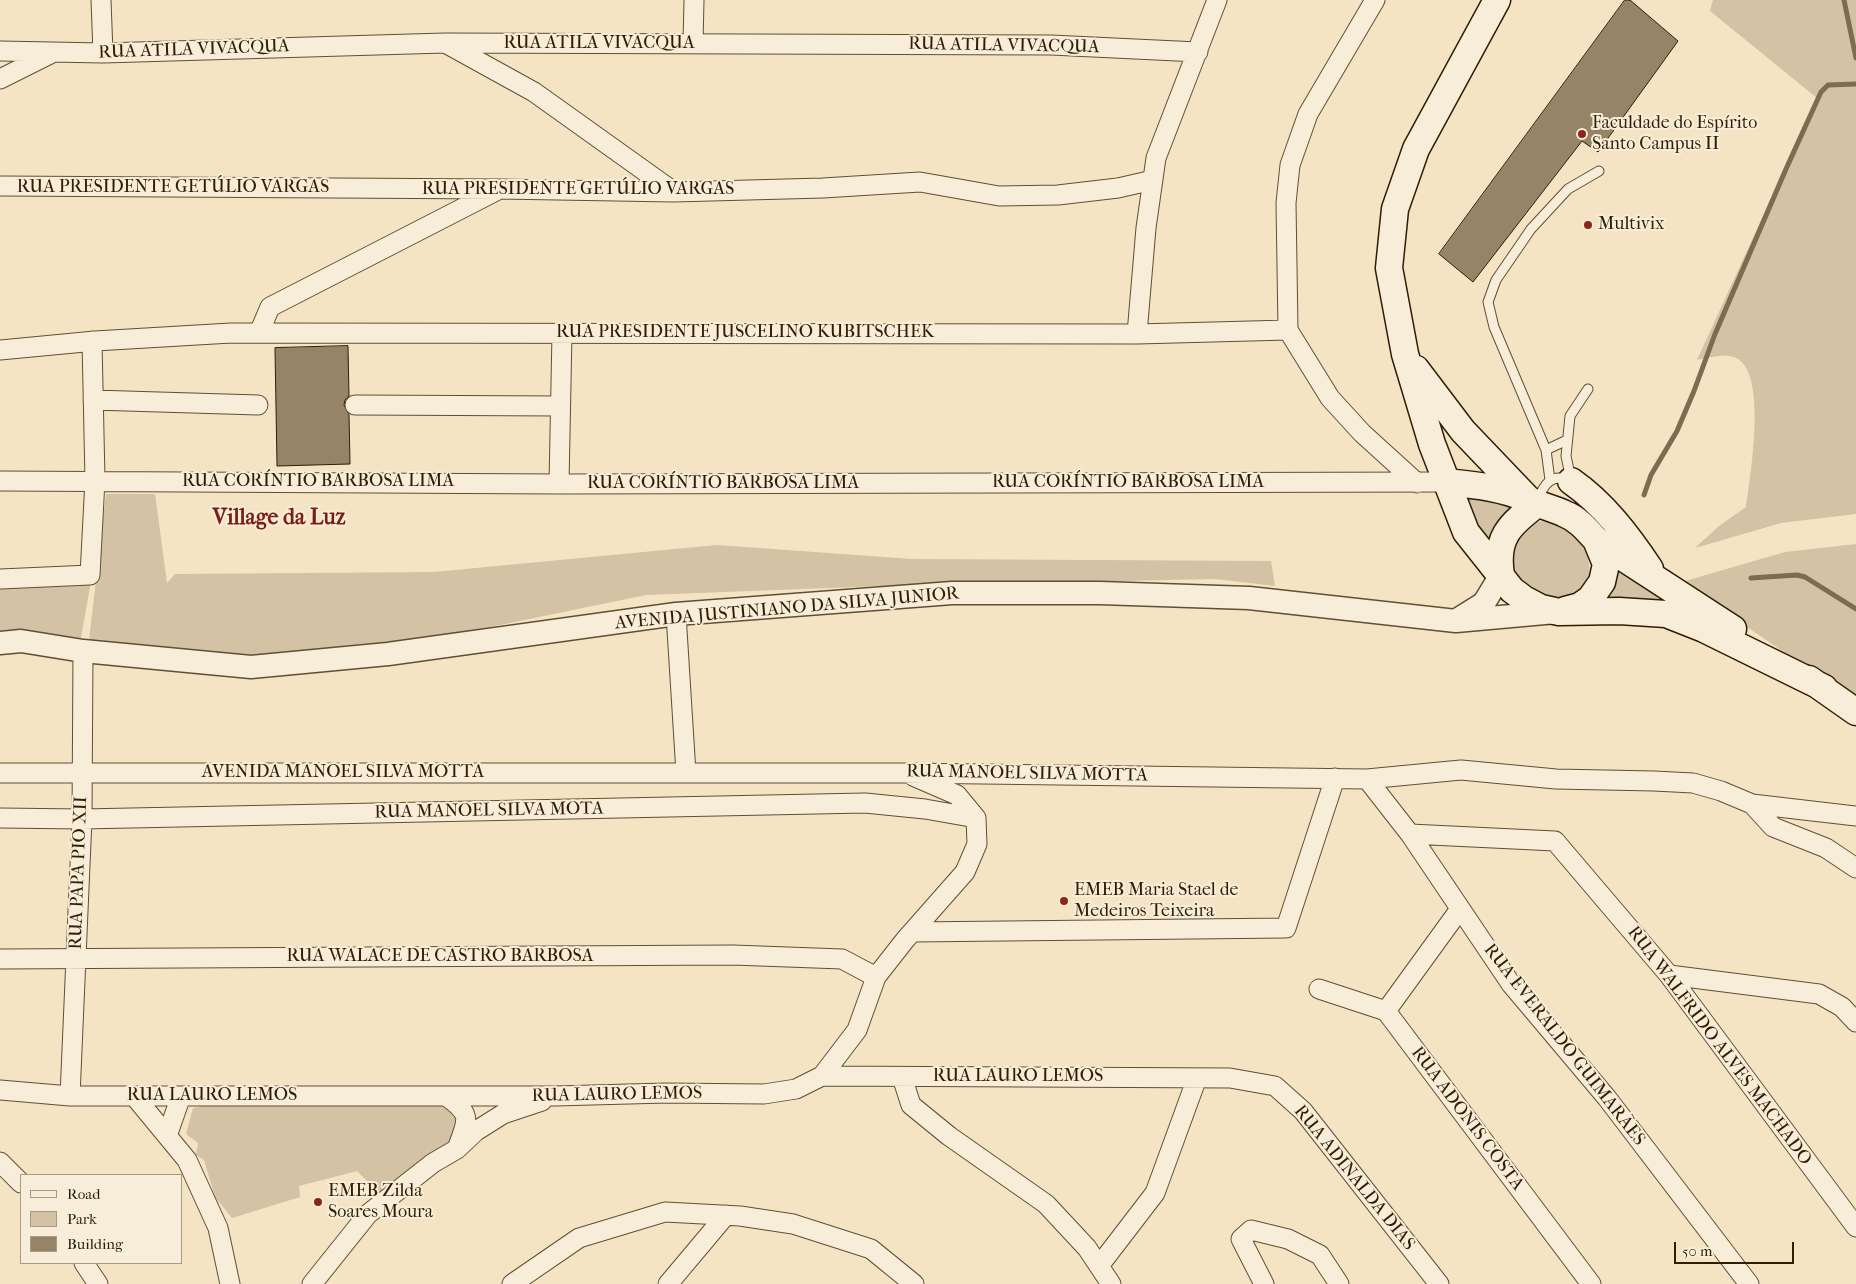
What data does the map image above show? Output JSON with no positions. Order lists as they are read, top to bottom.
{
  "streets": {
    "street": [
      "RUA ATILA VIVACQUA",
      "RUA PRESIDENTE GETÚLIO VARGAS",
      "RUA PRESIDENTE JUSCELINO KUBITSCHEK",
      "RUA CORÍNTIO BARBOSA LIMA",
      "AVENIDA JUSTINIANO DA SILVA JUNIOR",
      "AVENIDA MANOEL SILVA MOTTA",
      "RUA MANOEL SILVA MOTTA",
      "RUA MANOEL SILVA MOTA",
      "RUA PAPA PIO XII",
      "RUA WALACE DE CASTRO BARBOSA",
      "RUA EVERALDO GUIMARÃES",
      "RUA WALFRIDO ALVES MACHADO",
      "RUA LAURO LEMOS",
      "RUA ADONIS COSTA",
      "RUA ADINALDA DIAS"
    ]
  },
  "crossings": [
    ["AVENIDA JUSTINIANO DA SILVA JUNIOR", "RUA PAPA PIO XII"],
    ["AVENIDA MANOEL SILVA MOTTA", "RUA MANOEL SILVA MOTTA"],
    ["AVENIDA MANOEL SILVA MOTTA", "RUA PAPA PIO XII"],
    ["RUA MANOEL SILVA MOTTA", "RUA EVERALDO GUIMARÃES"],
    ["RUA MANOEL SILVA MOTA", "RUA PAPA PIO XII"],
    ["RUA PAPA PIO XII", "RUA WALACE DE CASTRO BARBOSA"],
    ["RUA PAPA PIO XII", "RUA LAURO LEMOS"],
    ["RUA EVERALDO GUIMARÃES", "RUA WALFRIDO ALVES MACHADO"],
    ["RUA LAURO LEMOS", "RUA ADINALDA DIAS"]
  ],
  "districts": ["Village da Luz"],
  "places": [
    "Faculdade do Espírito Santo Campus II",
    "Multivix",
    "EMEB Maria Stael de Medeiros Teixeira",
    "EMEB Zilda Soares Moura"
  ],
  "legend": ["Road", "Park", "Building"],
  "scale_bar": "50 m"
}
